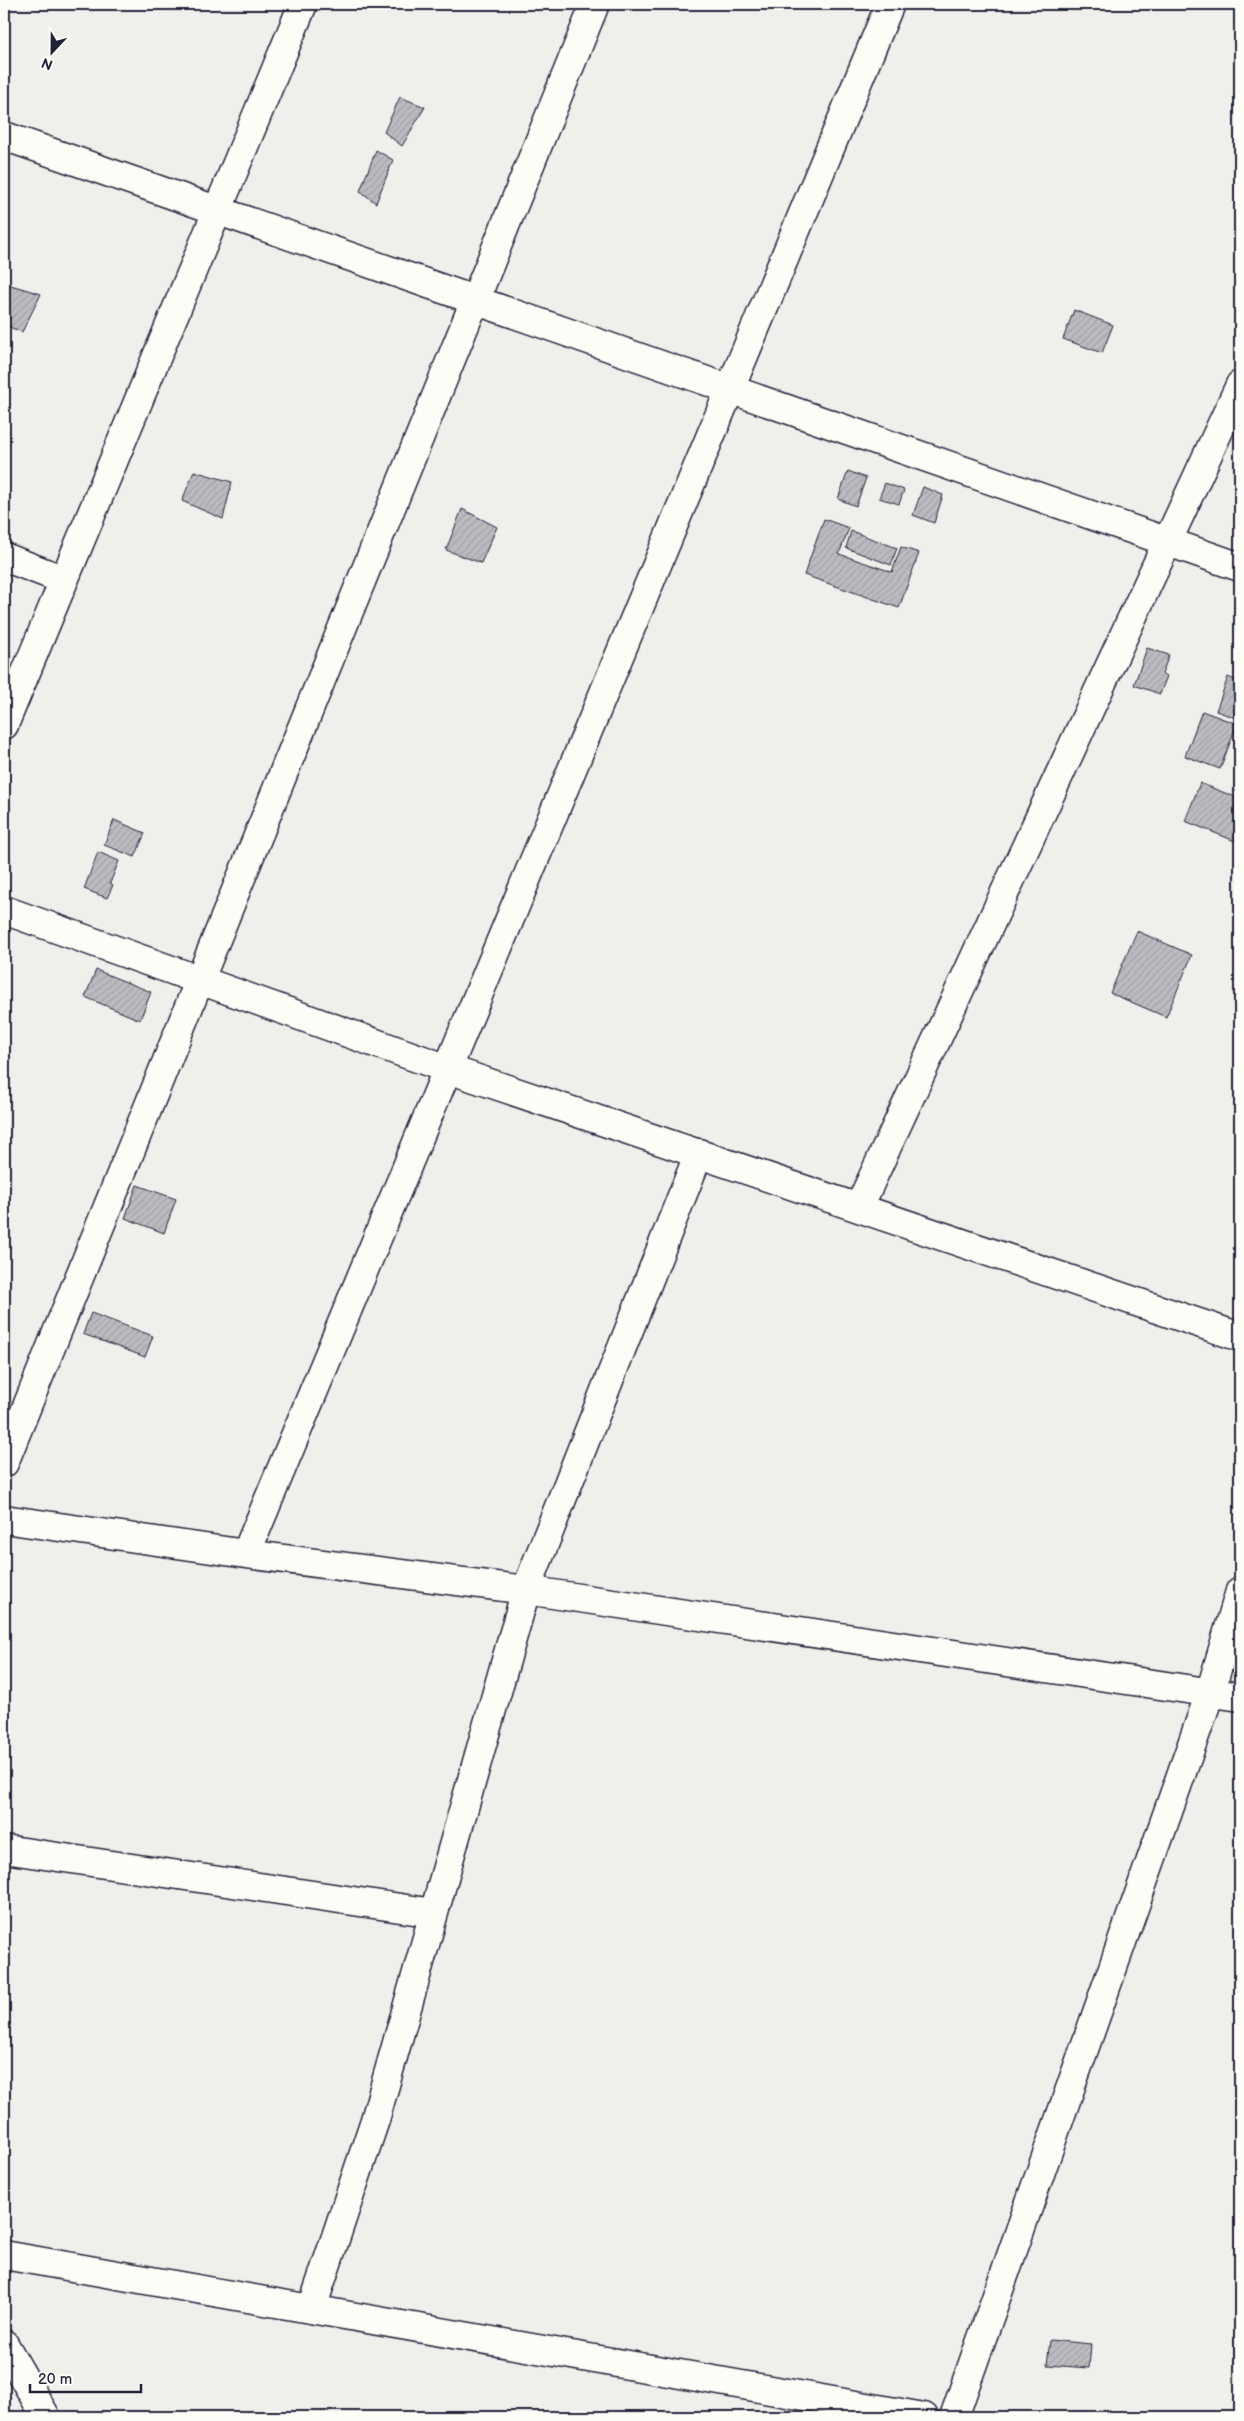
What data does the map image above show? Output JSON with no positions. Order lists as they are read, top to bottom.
{
  "scale_bar": "20 m",
  "north": "bottom"
}
